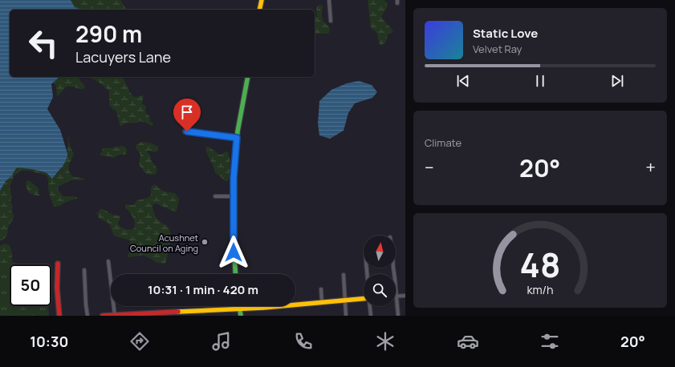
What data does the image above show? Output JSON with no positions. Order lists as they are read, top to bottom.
{
  "places": ["Acushnet Council on Aging"],
  "north": "top",
  "page": {
    "turn": ["290 m", "Lacuyers Lane"],
    "song": ["Static Love", "Velvet Ray"],
    "tile": "Climate",
    "heat": ["−", "20°", "+"],
    "limit": "50",
    "trip": "10:31 · 1 min · 420 m",
    "tabs": ["10:30", "20°"],
    "gauge": ["48", "km/h"]
  }
}
